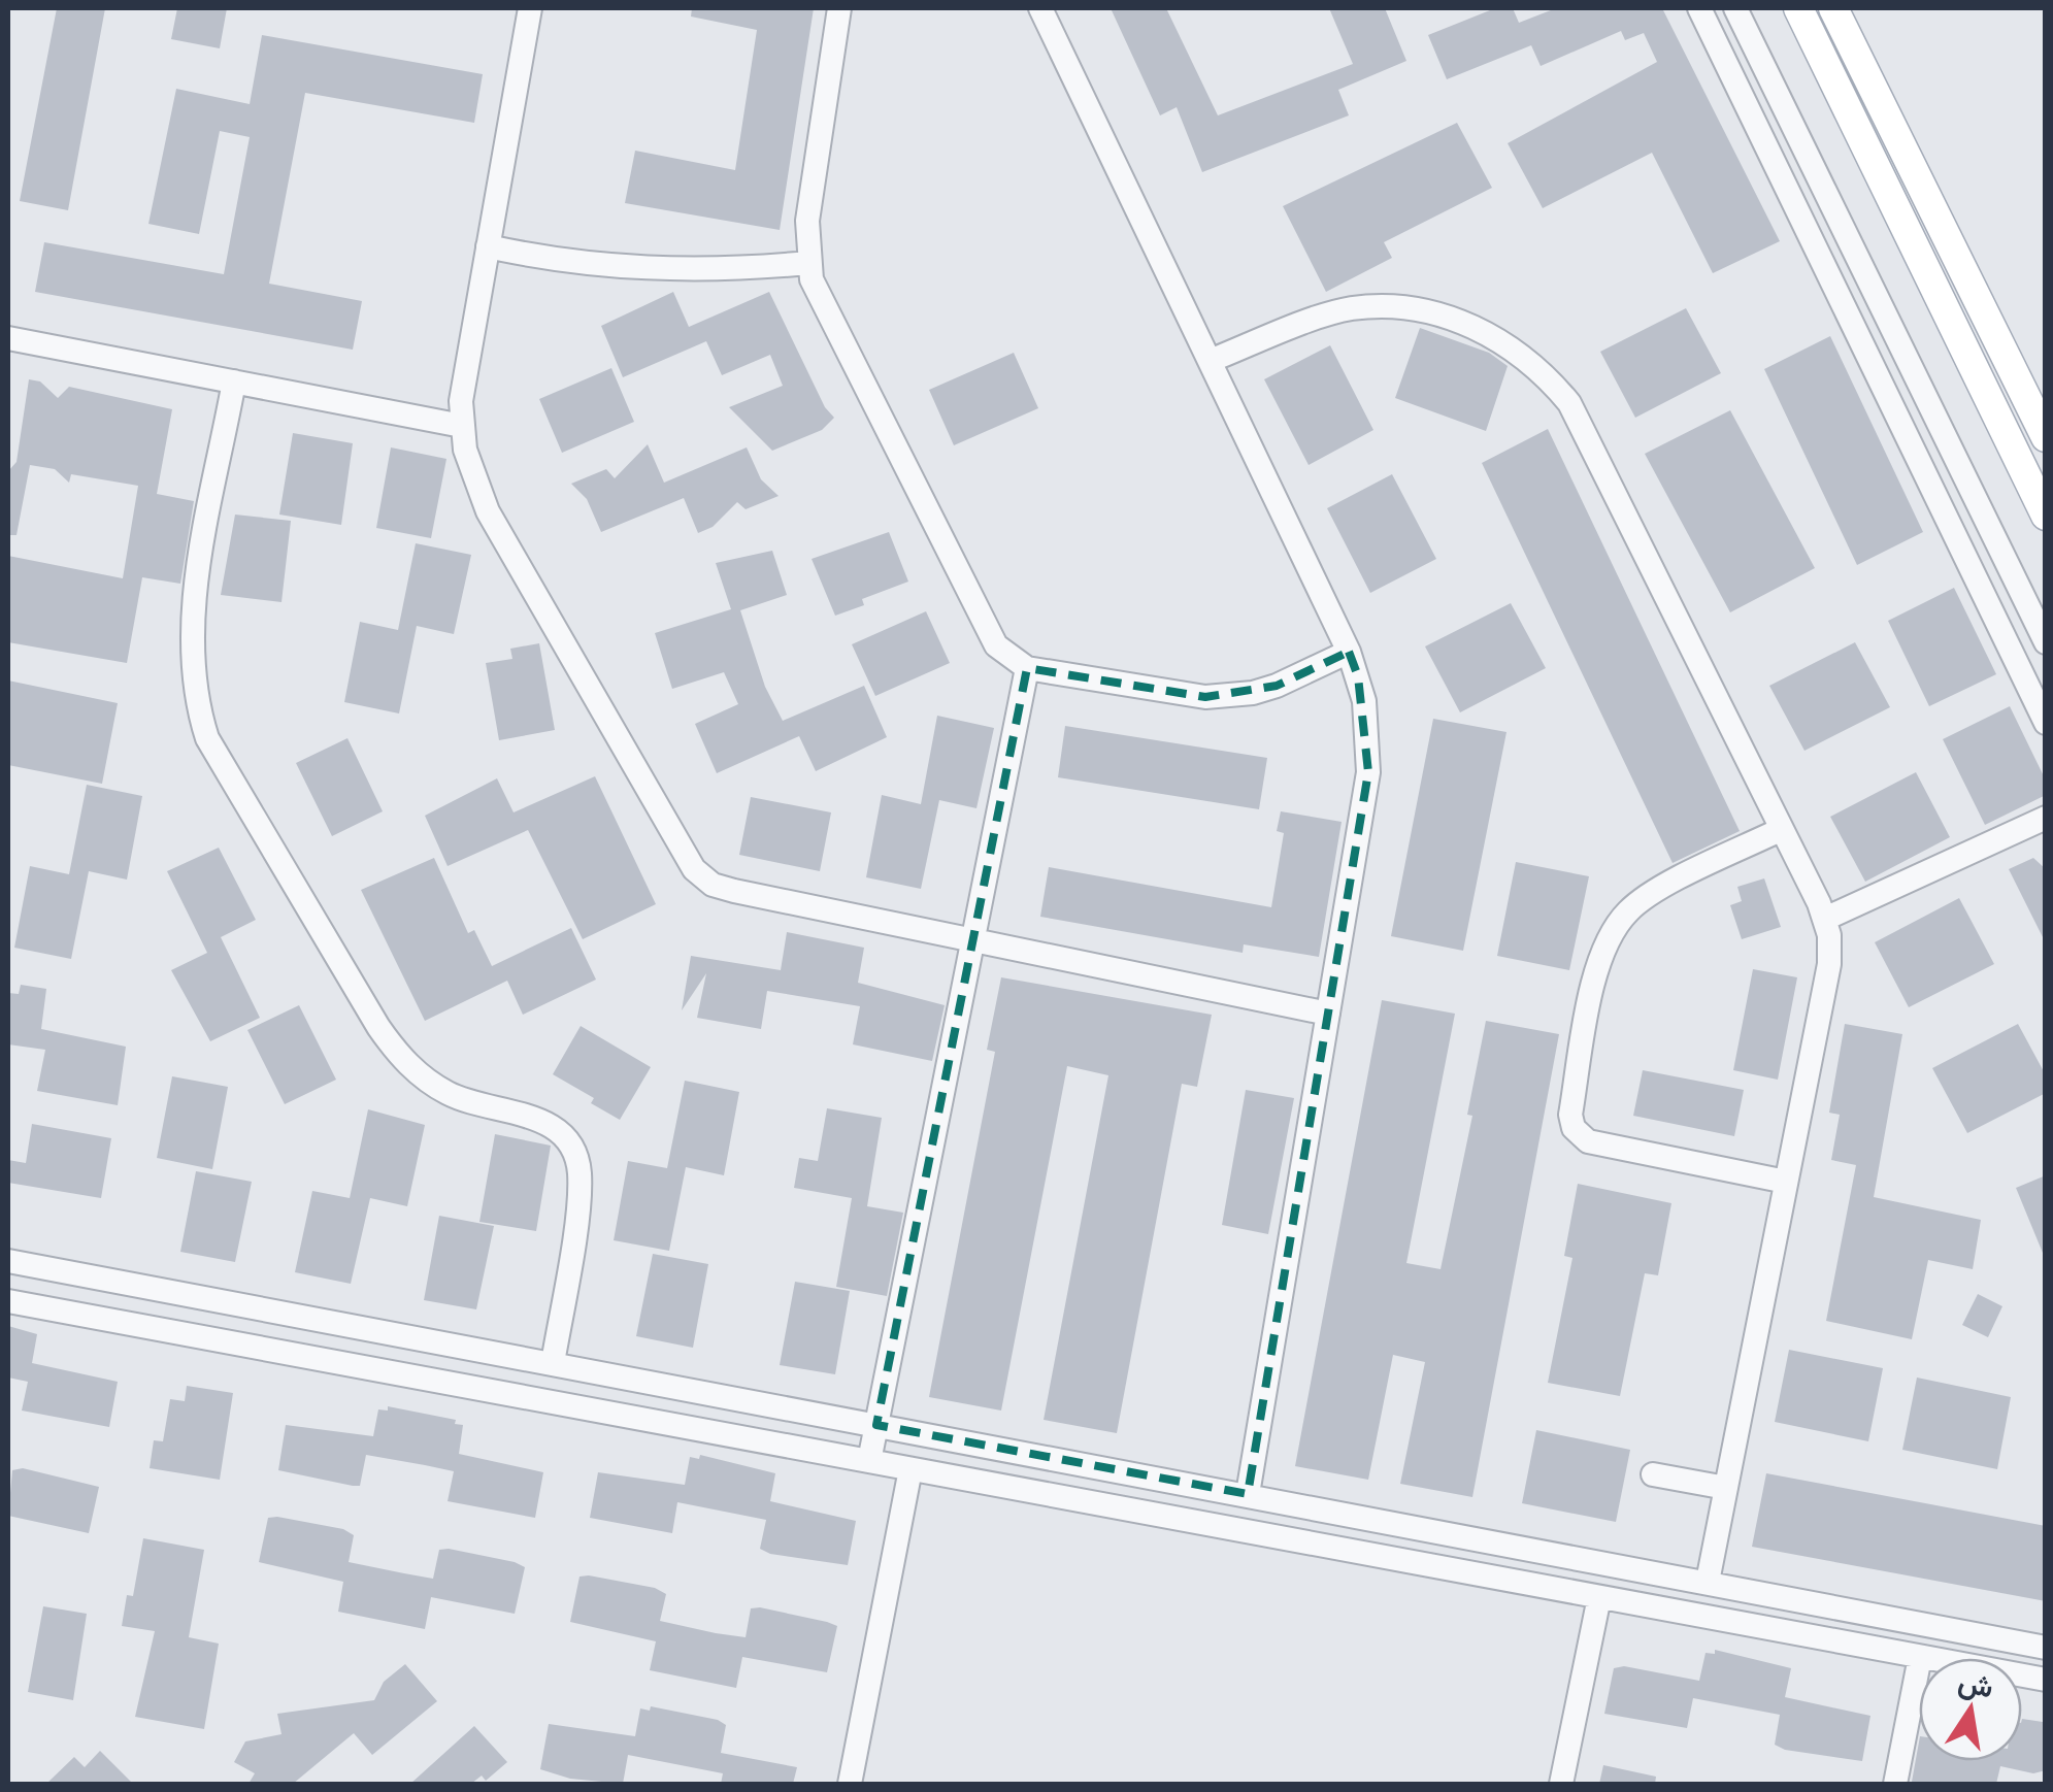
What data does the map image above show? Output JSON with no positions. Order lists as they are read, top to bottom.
{
  "north": "top"
}
